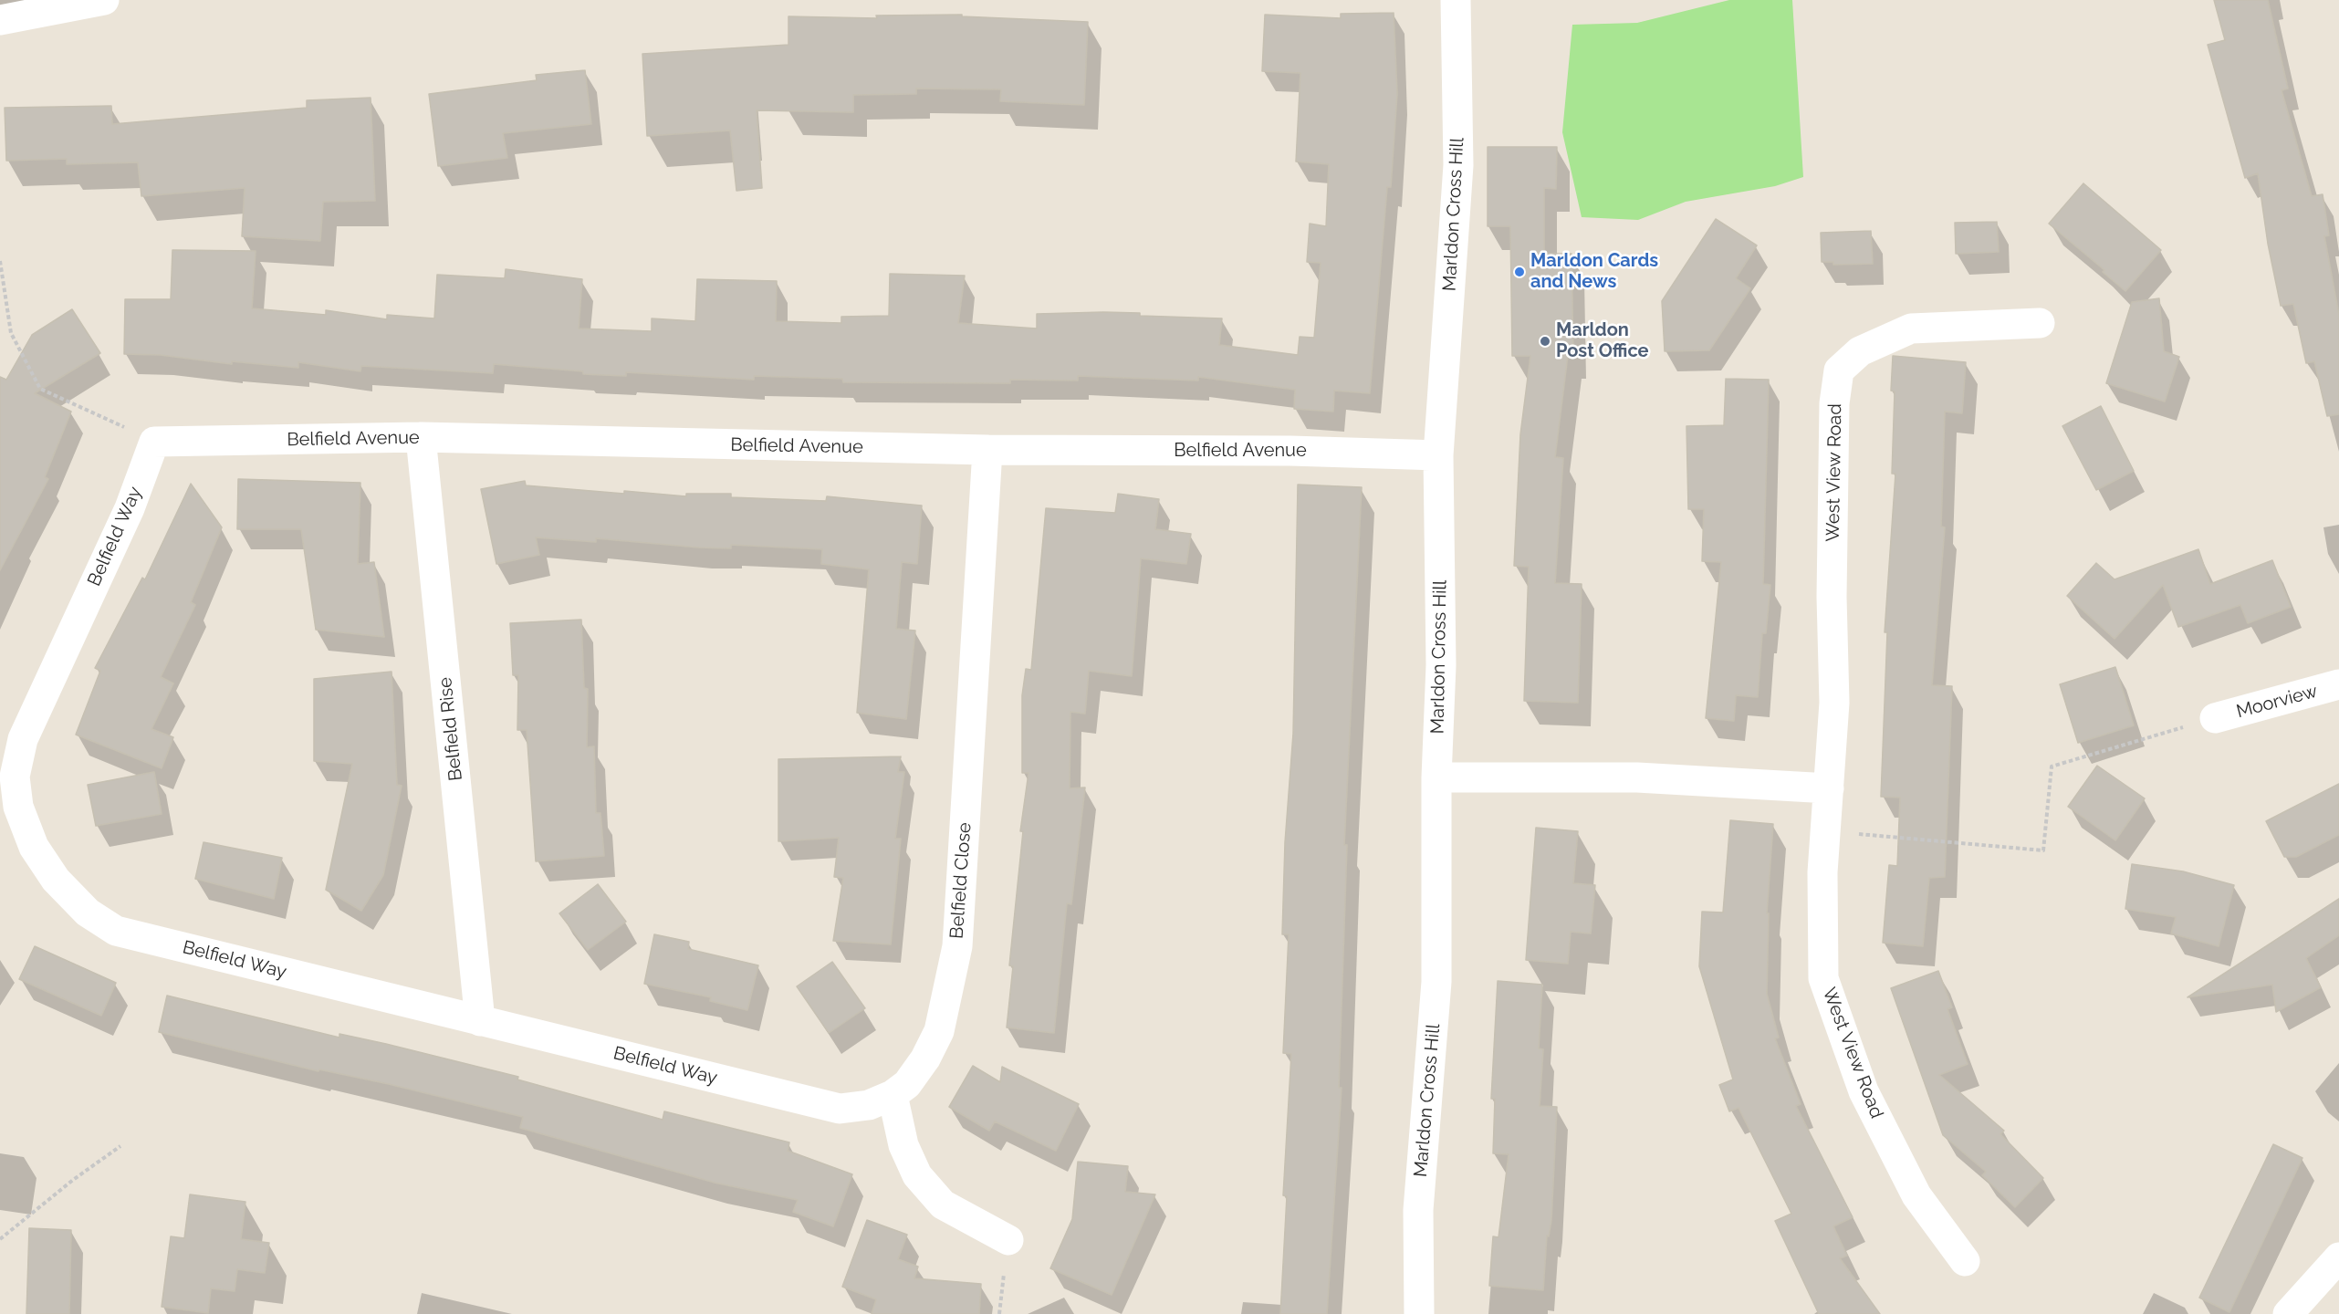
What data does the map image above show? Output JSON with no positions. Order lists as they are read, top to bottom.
{
  "streets": {
    "street": [
      "Marldon Cross Hill",
      "Belfield Avenue",
      "West View Road",
      "Belfield Way",
      "Moorview",
      "Belfield Rise",
      "Belfield Close"
    ]
  },
  "crossings": [
    ["Marldon Cross Hill", "Belfield Avenue"],
    ["Belfield Avenue", "Belfield Way"],
    ["Belfield Avenue", "Belfield Rise"],
    ["Belfield Avenue", "Belfield Close"],
    ["Belfield Way", "Belfield Rise"],
    ["Belfield Way", "Belfield Close"]
  ],
  "places": ["Marldon Cards and News", "Marldon Post Office"]
}
